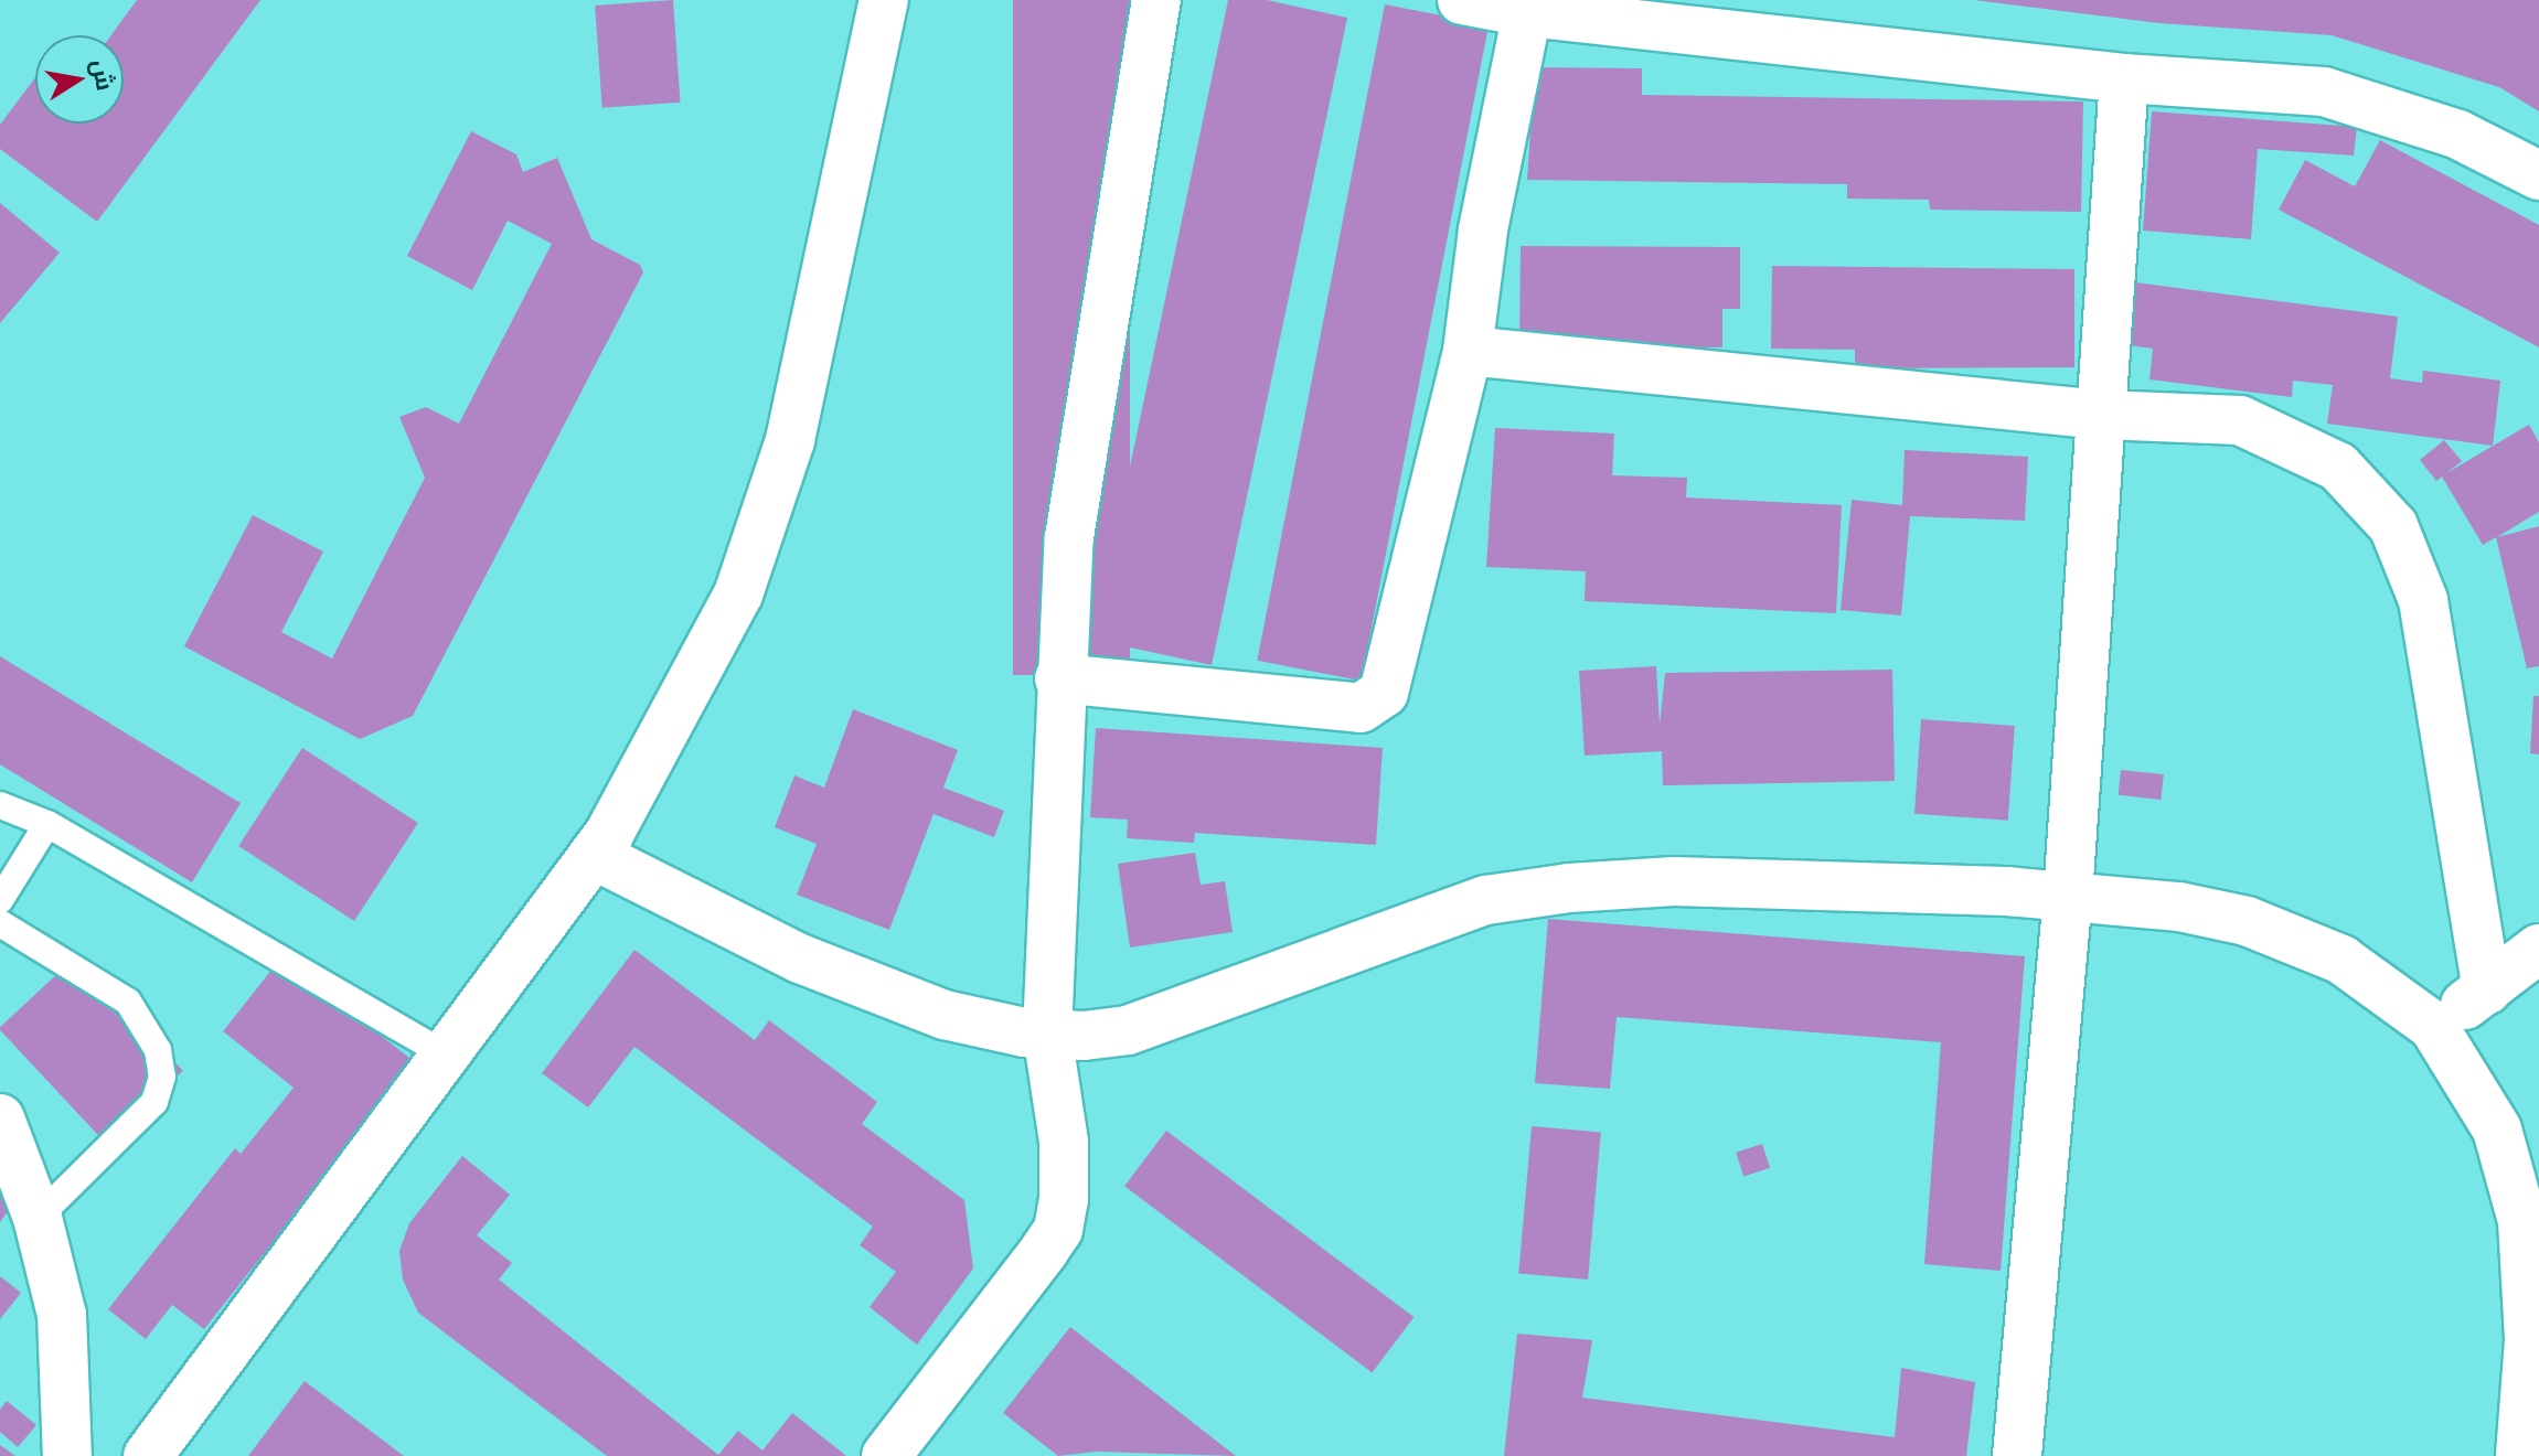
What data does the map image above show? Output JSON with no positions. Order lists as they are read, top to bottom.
{
  "north": "right"
}
